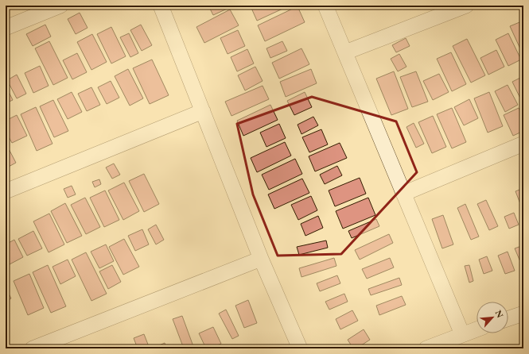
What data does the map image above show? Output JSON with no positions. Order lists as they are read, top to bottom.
{
  "north": "top right"
}
